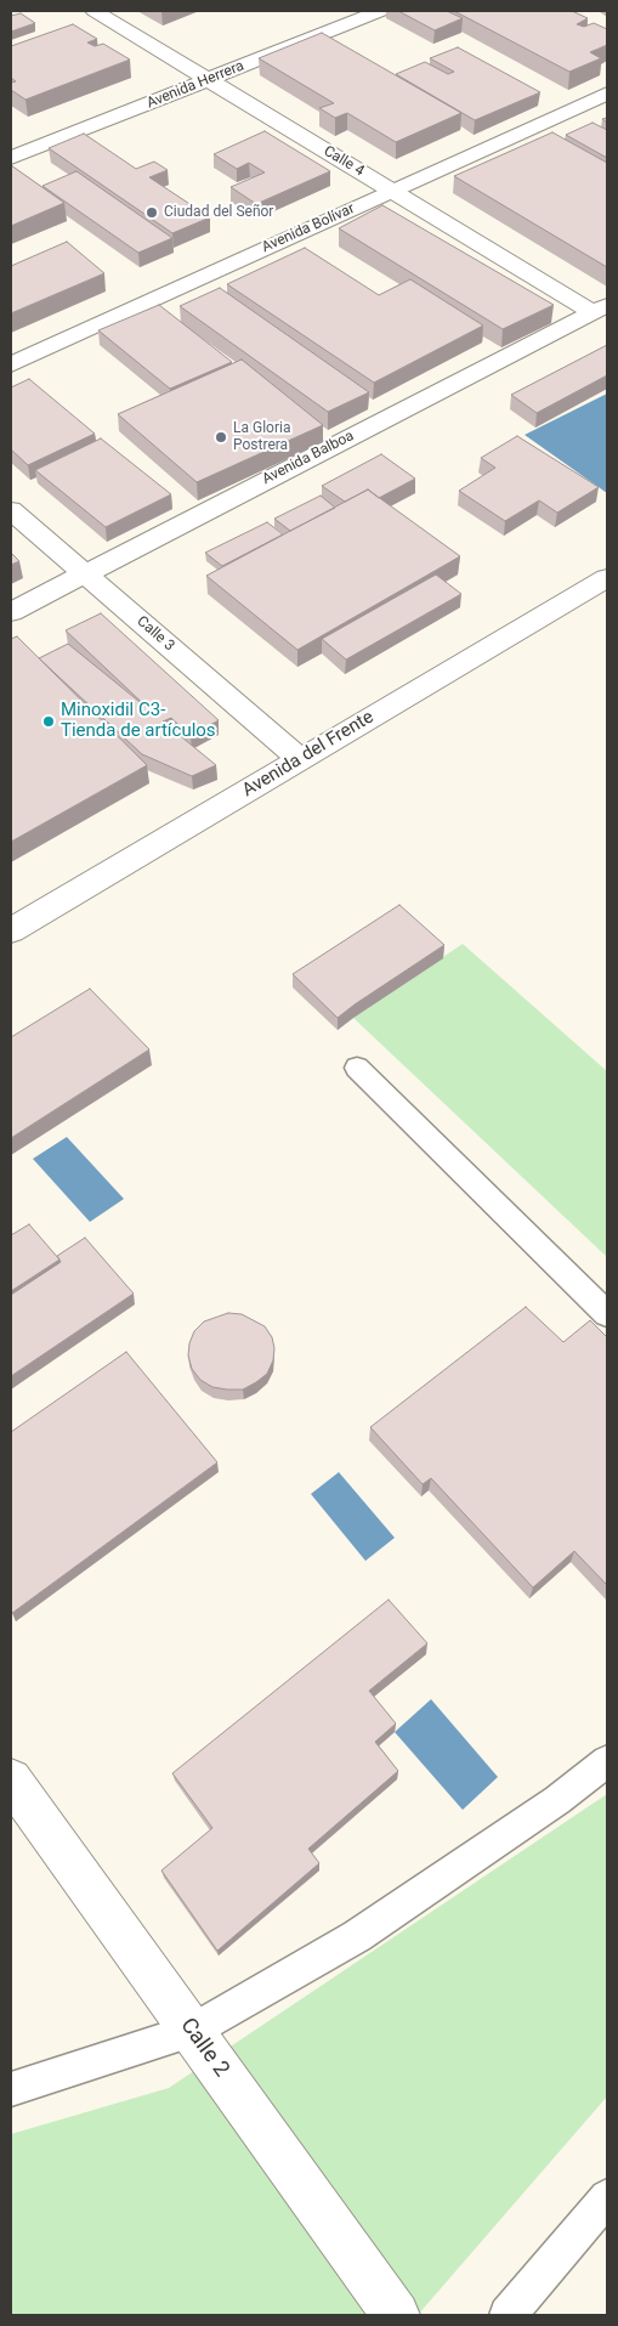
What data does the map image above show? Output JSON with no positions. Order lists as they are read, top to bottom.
{
  "streets": {
    "street": [
      "Avenida Herrera",
      "Calle 4",
      "Avenida Bolívar",
      "Avenida Balboa",
      "Calle 3",
      "Avenida del Frente",
      "Calle 2"
    ]
  },
  "crossings": [
    ["Avenida Herrera", "Calle 4"],
    ["Calle 4", "Avenida Bolívar"],
    ["Calle 4", "Avenida Balboa"],
    ["Avenida Balboa", "Calle 3"],
    ["Calle 3", "Avenida del Frente"]
  ],
  "places": ["Ciudad del Señor", "La Gloria Postrera", "Minoxidil C3- Tienda de artículos"]
}
